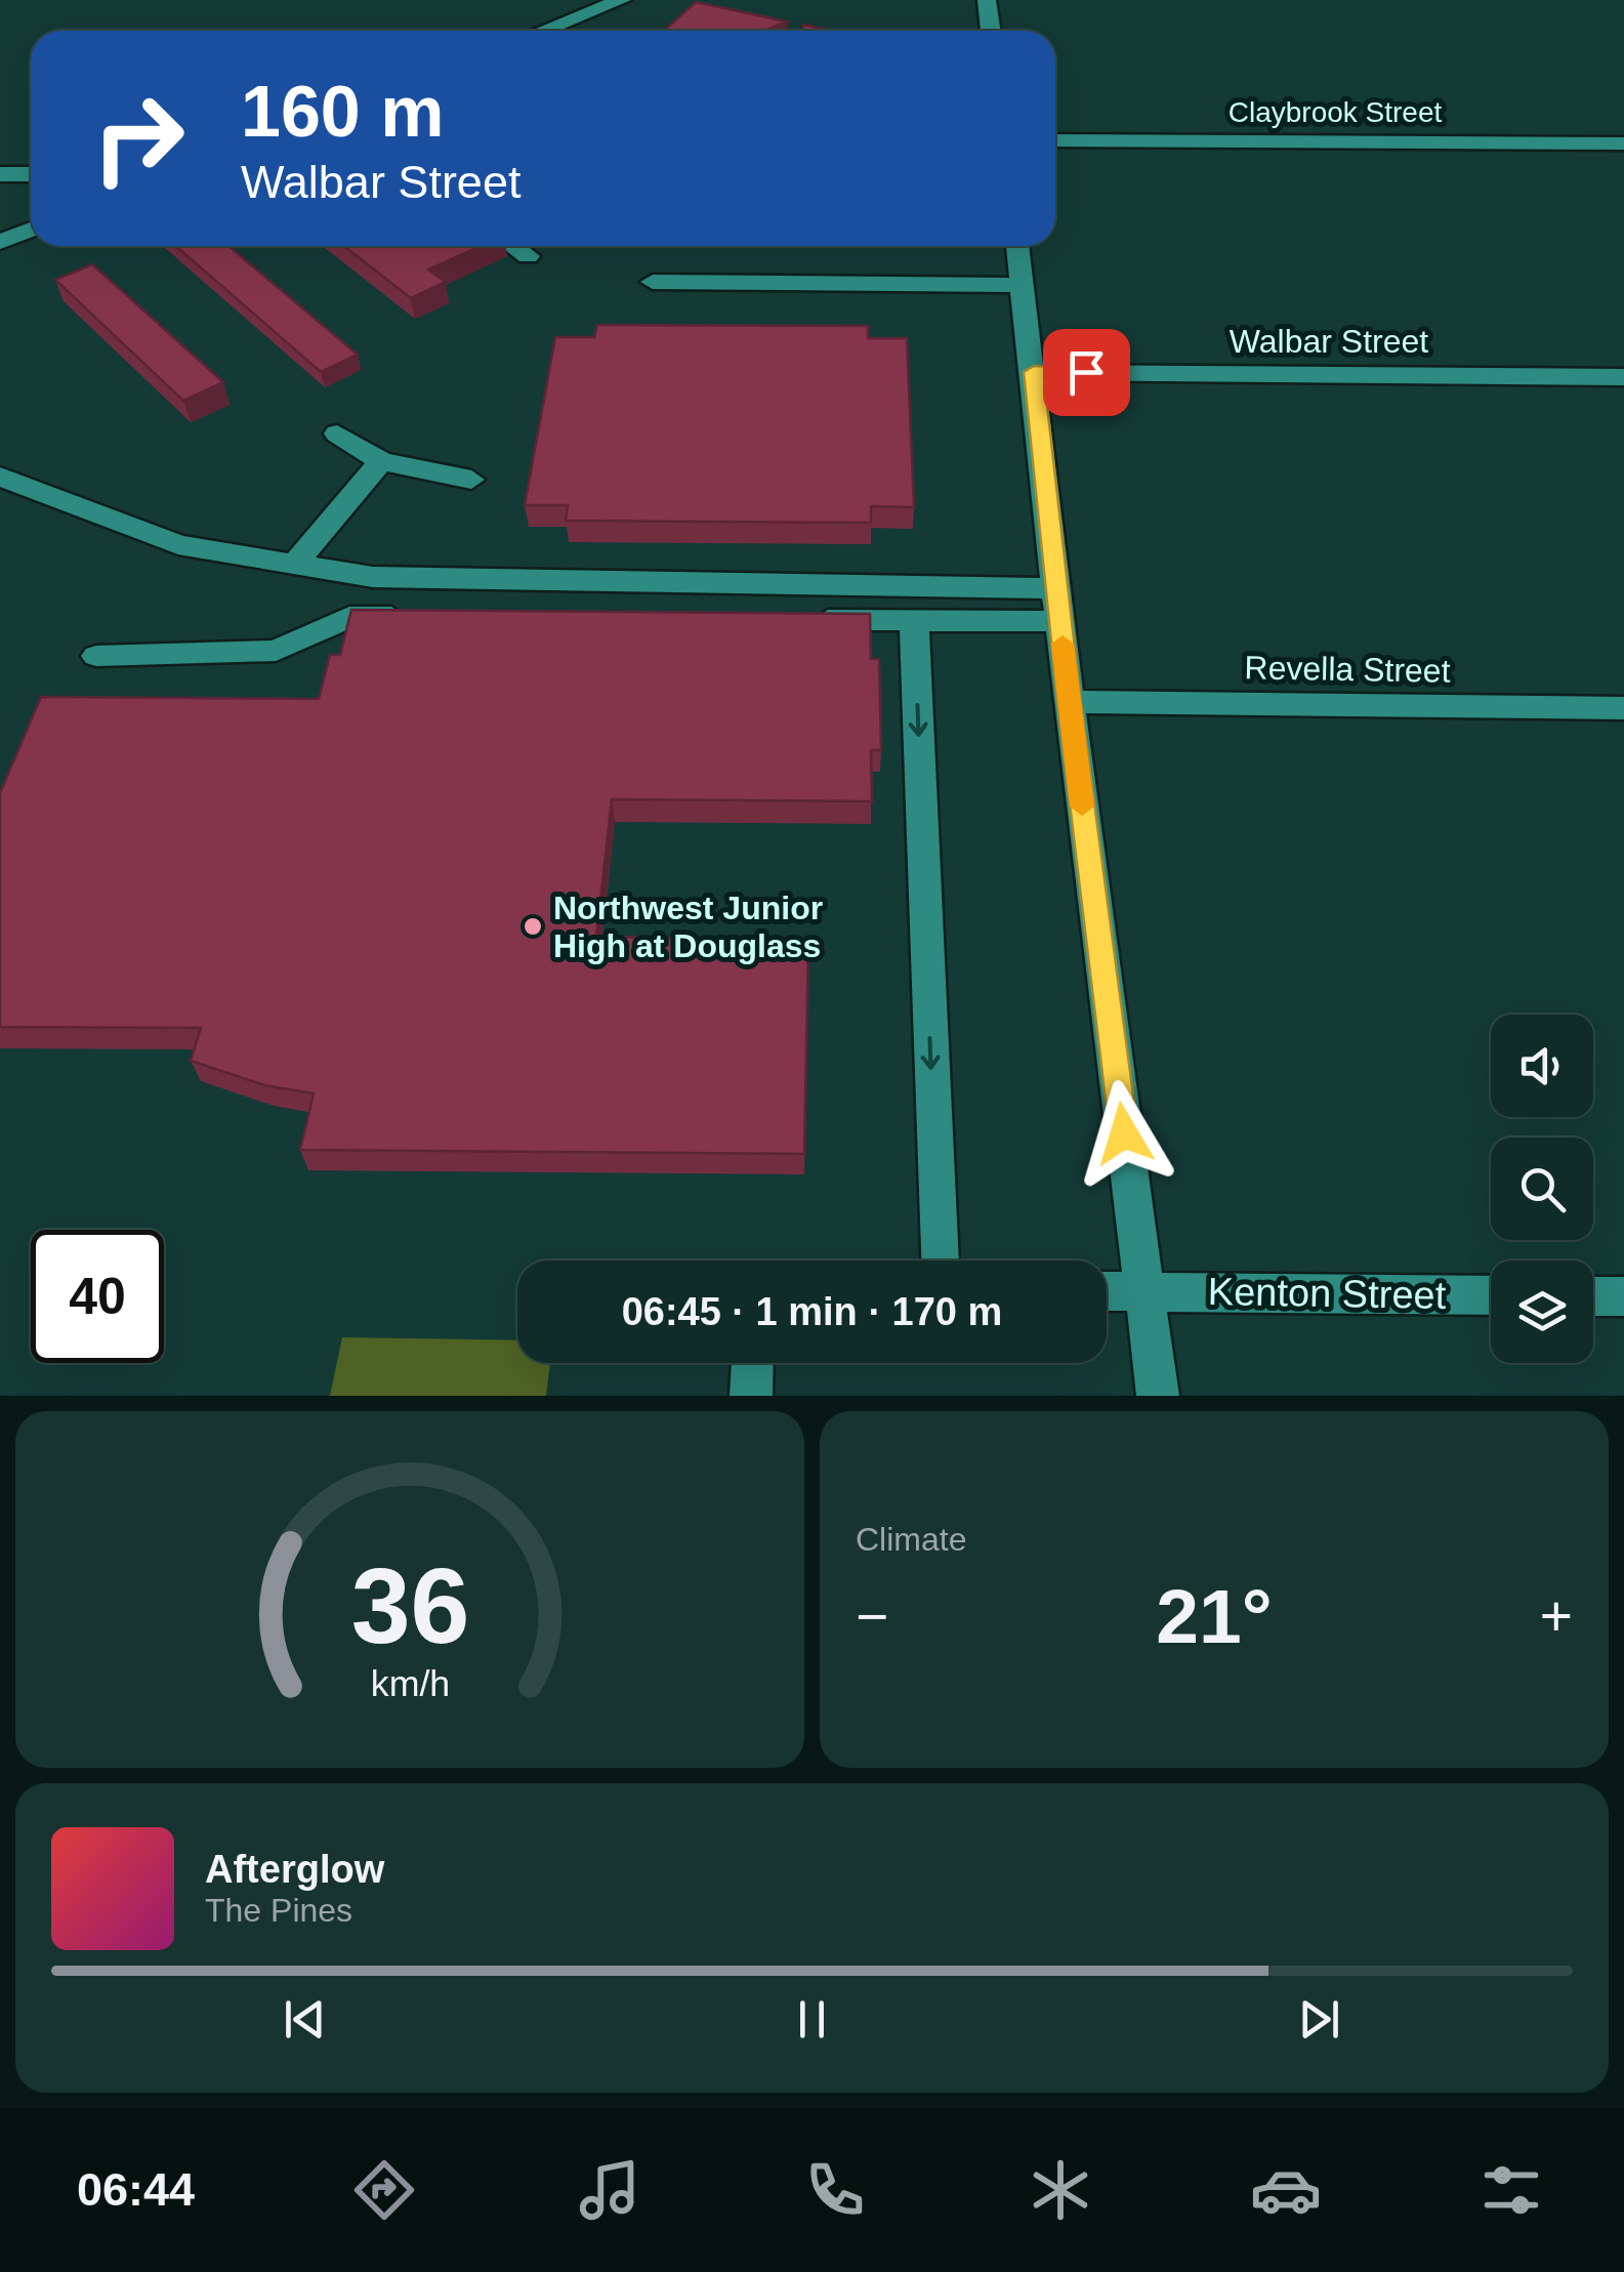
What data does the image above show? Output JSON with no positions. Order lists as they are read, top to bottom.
{
  "streets": {
    "street": [
      "Claybrook Street",
      "Walbar Street",
      "Revella Street",
      "Kenton Street"
    ]
  },
  "places": ["Northwest Junior High at Douglass"],
  "page": {
    "turn": ["160 m", "Walbar Street"],
    "limit": "40",
    "trip": "06:45 · 1 min · 170 m",
    "tile": "Climate",
    "heat": ["−", "21°", "+"],
    "song": ["Afterglow", "The Pines"],
    "tabs": "06:44",
    "gauge": ["36", "km/h"]
  }
}
